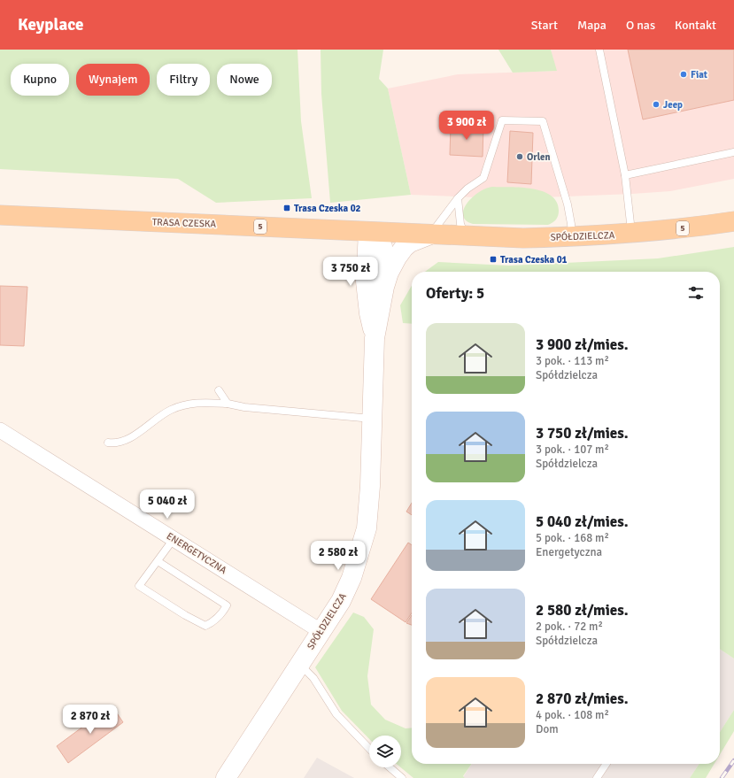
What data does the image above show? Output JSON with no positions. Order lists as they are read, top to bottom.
{
  "streets": {
    "main road": ["TRASA CZESKA", "5", "SPÓŁDZIELCZA"],
    "street": ["ENERGETYCZNA"]
  },
  "crossings": [
    ["TRASA CZESKA", "SPÓŁDZIELCZA"],
    ["SPÓŁDZIELCZA", "ENERGETYCZNA"]
  ],
  "places": {
    "other": ["Fiat", "Jeep", "Orlen"],
    "transit": ["Trasa Czeska 02", "Trasa Czeska 01"]
  },
  "page": {
    "header": "Keyplace",
    "nav": [
      "Start",
      "Mapa",
      "O nas",
      "Kontakt"
    ],
    "chip": [
      "Kupno",
      "Wynajem",
      "Filtry",
      "Nowe"
    ],
    "price": [
      "3 900 zł",
      "3 750 zł",
      "5 040 zł",
      "2 580 zł",
      "2 870 zł"
    ],
    "heading": "Oferty: 5",
    "list": [
      {
        "name": "3 900 zł/mies.",
        "note": "3 pok. · 113 m² · Spółdzielcza"
      },
      {
        "name": "3 750 zł/mies.",
        "note": "3 pok. · 107 m² · Spółdzielcza"
      },
      {
        "name": "5 040 zł/mies.",
        "note": "5 pok. · 168 m² · Energetyczna"
      },
      {
        "name": "2 580 zł/mies.",
        "note": "2 pok. · 72 m² · Spółdzielcza"
      },
      {
        "name": "2 870 zł/mies.",
        "note": "4 pok. · 108 m² · Dom"
      }
    ]
  }
}
